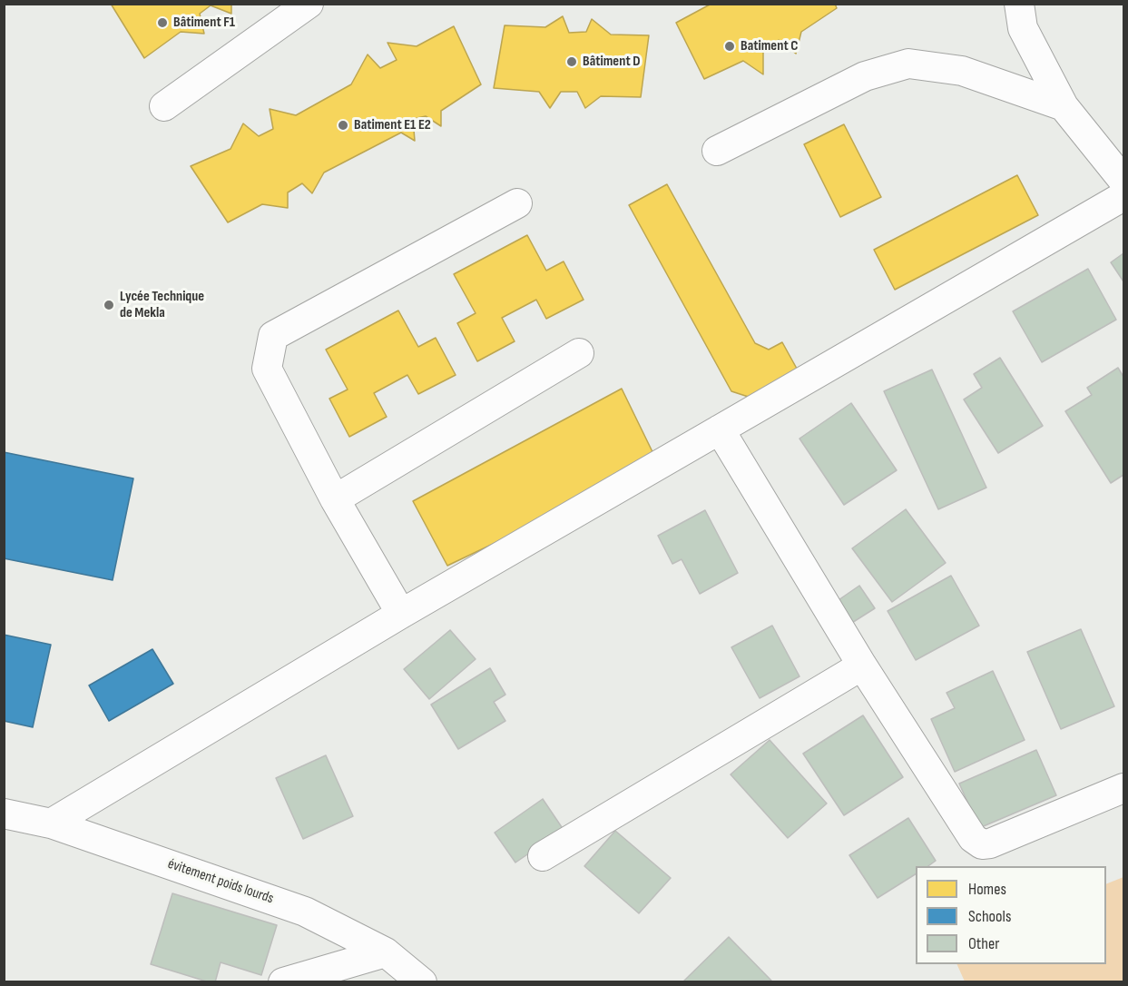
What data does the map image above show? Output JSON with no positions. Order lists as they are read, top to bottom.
{
  "streets": {
    "street": ["évitement poids lourds"]
  },
  "places": [
    "Bâtiment F1",
    "Batiment C",
    "Bâtiment D",
    "Batiment E1 E2",
    "Lycée Technique de Mekla"
  ],
  "legend": ["Homes", "Schools", "Other"]
}
